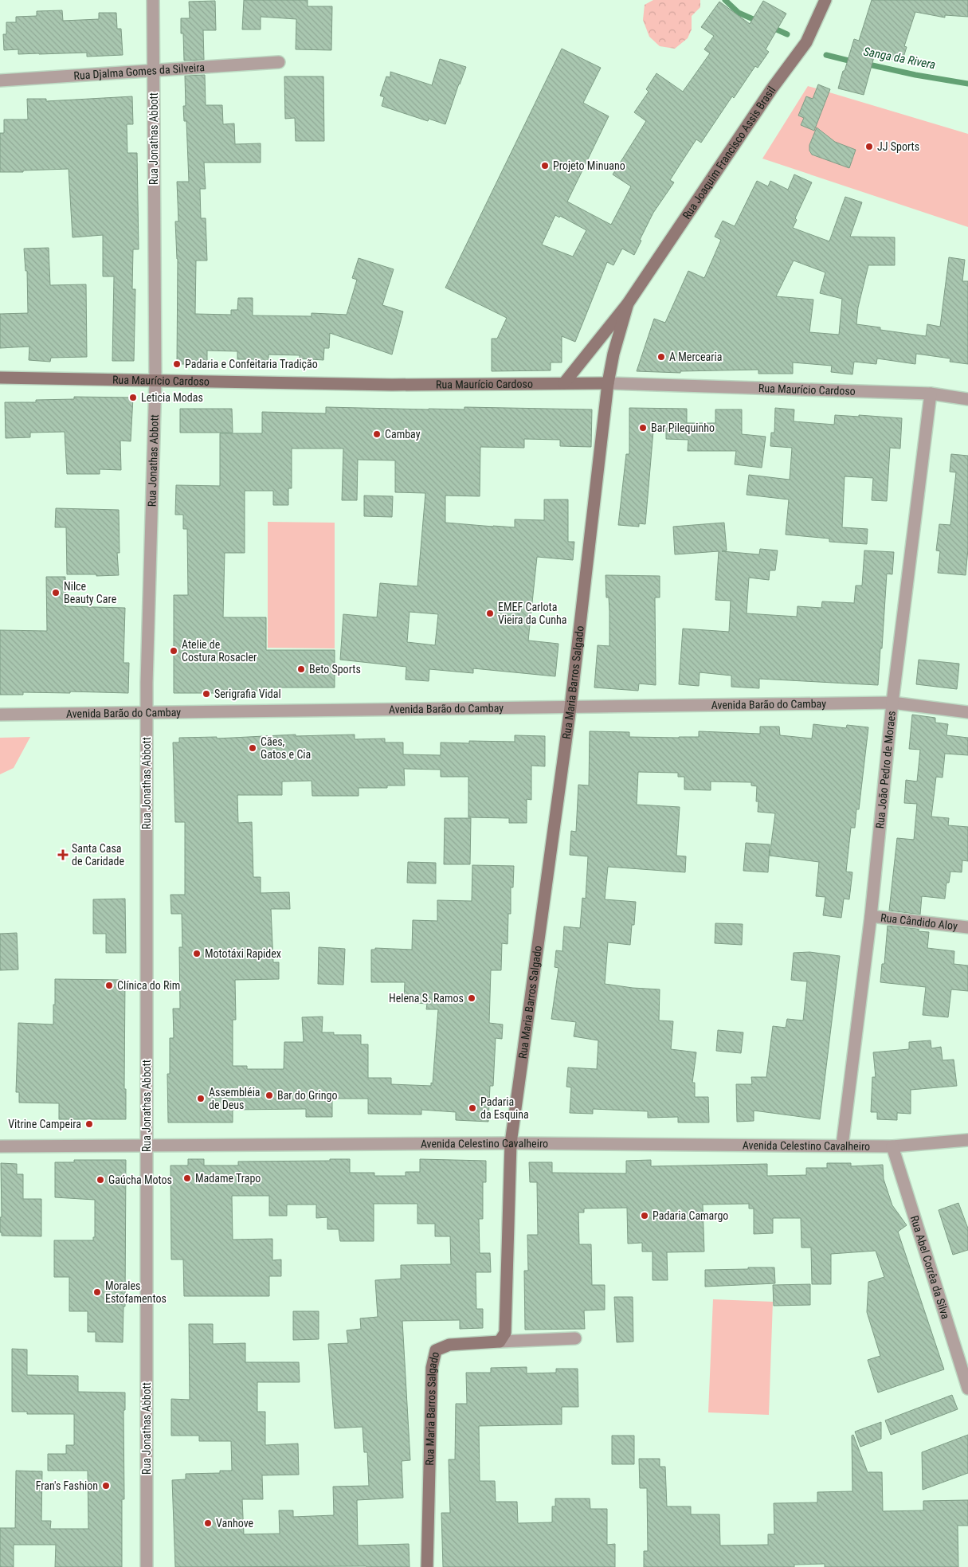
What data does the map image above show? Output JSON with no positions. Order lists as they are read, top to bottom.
{
  "streets": {
    "street": [
      "Rua Djalma Gomes da Silveira",
      "Rua Jonathas Abbott",
      "Rua Joaquim Francisco Assis Brasil",
      "Rua Maurício Cardoso",
      "Rua Maria Barros Salgado",
      "Avenida Barão do Cambay",
      "Rua João Pedro de Moraes",
      "Rua Cândido Aloy",
      "Avenida Celestino Cavalheiro",
      "Rua Abel Corrêa da Silva"
    ]
  },
  "crossings": [
    ["Rua Djalma Gomes da Silveira", "Rua Jonathas Abbott"],
    ["Rua Jonathas Abbott", "Rua Maurício Cardoso"],
    ["Rua Jonathas Abbott", "Avenida Barão do Cambay"],
    ["Rua Jonathas Abbott", "Avenida Celestino Cavalheiro"],
    ["Rua Joaquim Francisco Assis Brasil", "Rua Maurício Cardoso"],
    ["Rua Joaquim Francisco Assis Brasil", "Rua Maria Barros Salgado"],
    ["Rua Maurício Cardoso", "Rua Maria Barros Salgado"],
    ["Rua Maurício Cardoso", "Rua João Pedro de Moraes"],
    ["Rua Maria Barros Salgado", "Avenida Barão do Cambay"],
    ["Rua Maria Barros Salgado", "Avenida Celestino Cavalheiro"],
    ["Avenida Barão do Cambay", "Rua João Pedro de Moraes"],
    ["Rua João Pedro de Moraes", "Rua Cândido Aloy"],
    ["Rua João Pedro de Moraes", "Avenida Celestino Cavalheiro"],
    ["Avenida Celestino Cavalheiro", "Rua Abel Corrêa da Silva"]
  ],
  "water": ["Sanga da Rivera"],
  "places": {
    "other": [
      "JJ Sports",
      "Projeto Minuano",
      "A Mercearia",
      "Padaria e Confeitaria Tradição",
      "Leticia Modas",
      "Bar Pilequinho",
      "Cambay",
      "Nilce Beauty Care",
      "EMEF Carlota Vieira da Cunha",
      "Atelie de Costura Rosacler",
      "Beto Sports",
      "Serigrafia Vidal",
      "Cães, Gatos e Cia",
      "Mototáxi Rapidex",
      "Clínica do Rim",
      "Helena S. Ramos",
      "Bar do Gringo",
      "Assembléia de Deus",
      "Padaria da Esquina",
      "Vitrine Campeira",
      "Madame Trapo",
      "Gaúcha Motos",
      "Padaria Camargo",
      "Morales Estofamentos",
      "Fran's Fashion",
      "Vanhove"
    ],
    "health": ["Santa Casa de Caridade"]
  }
}
